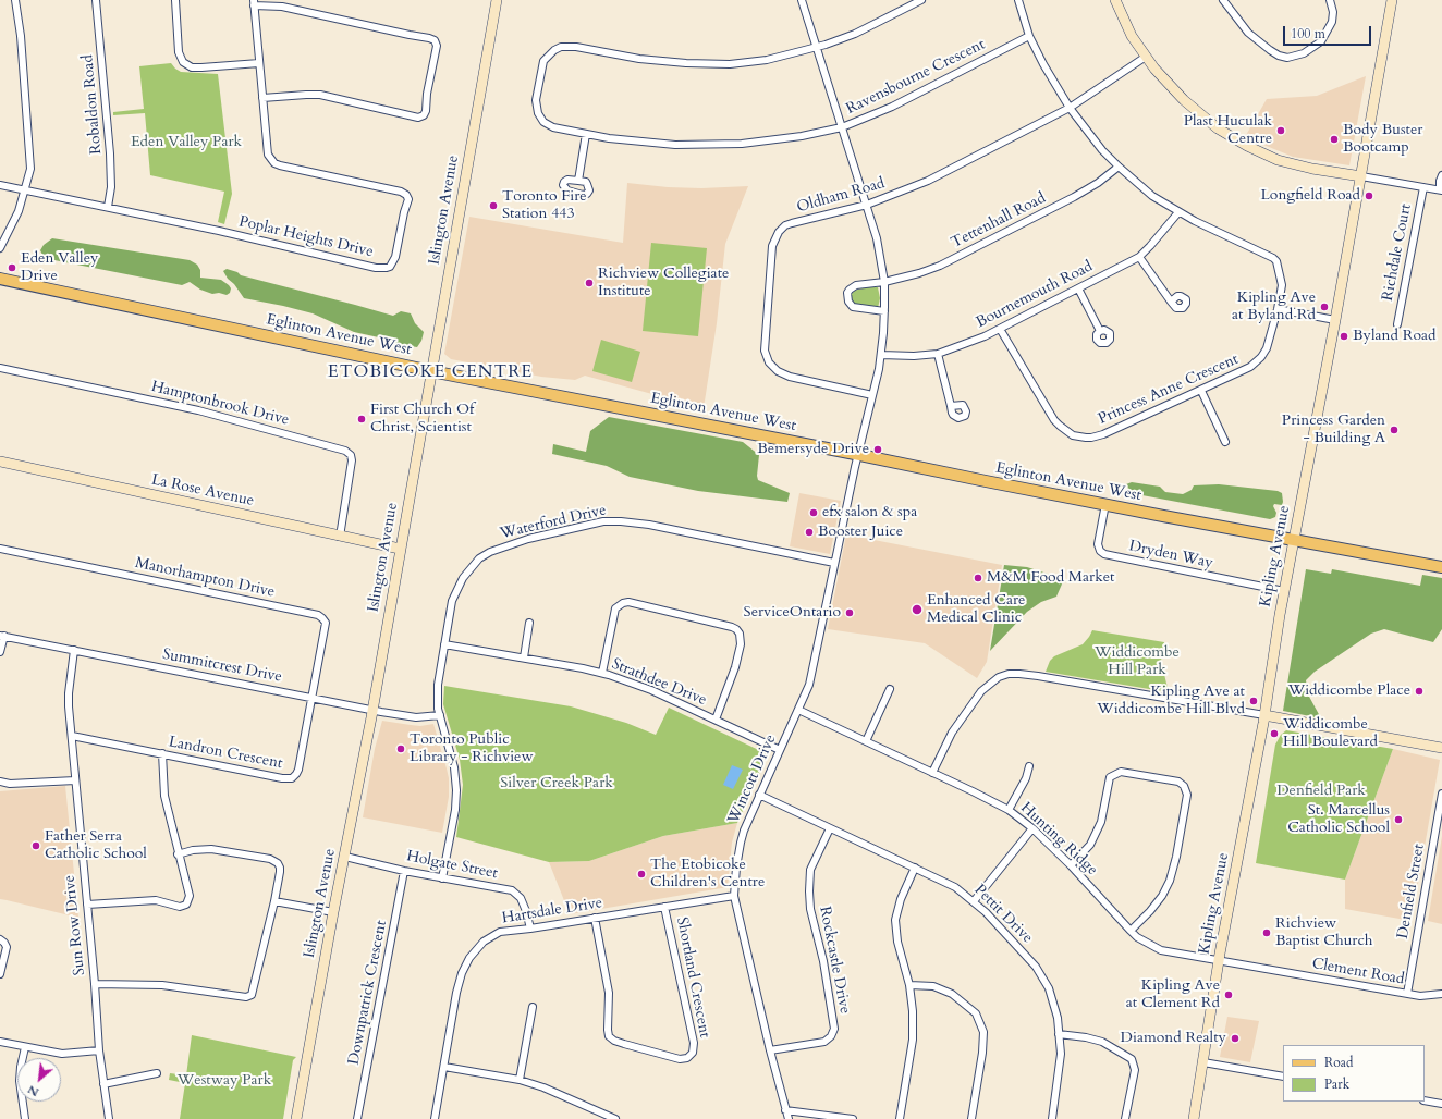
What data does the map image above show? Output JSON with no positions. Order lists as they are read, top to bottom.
{
  "streets": {
    "main road": [
      "Islington Avenue",
      "Eglinton Avenue West",
      "La Rose Avenue",
      "Kipling Avenue"
    ],
    "street": [
      "Ravensbourne Crescent",
      "Robaldon Road",
      "Oldham Road",
      "Tettenhall Road",
      "Poplar Heights Drive",
      "Richdale Court",
      "Bournemouth Road",
      "Princess Anne Crescent",
      "Hamptonbrook Drive",
      "Waterford Drive",
      "Dryden Way",
      "Manorhampton Drive",
      "Summitcrest Drive",
      "Strathdee Drive",
      "Landron Crescent",
      "Wincott Drive",
      "Hunting Ridge",
      "Holgate Street",
      "Denfield Street",
      "Hartsdale Drive",
      "Pettit Drive",
      "Sun Row Drive",
      "Rockcastle Drive",
      "Clement Road",
      "Shortland Crescent",
      "Downpatrick Crescent"
    ]
  },
  "crossings": [
    ["Ravensbourne Crescent", "Princess Anne Crescent"],
    ["Robaldon Road", "Poplar Heights Drive"],
    ["Oldham Road", "Princess Anne Crescent"],
    ["Islington Avenue", "Eglinton Avenue West"],
    ["Islington Avenue", "La Rose Avenue"],
    ["Islington Avenue", "Summitcrest Drive"],
    ["Islington Avenue", "Holgate Street"],
    ["Tettenhall Road", "Princess Anne Crescent"],
    ["Bournemouth Road", "Princess Anne Crescent"],
    ["Eglinton Avenue West", "Dryden Way"],
    ["Eglinton Avenue West", "Kipling Avenue"],
    ["Eglinton Avenue West", "Wincott Drive"],
    ["Hamptonbrook Drive", "La Rose Avenue"],
    ["Waterford Drive", "Summitcrest Drive"],
    ["Waterford Drive", "Strathdee Drive"],
    ["Waterford Drive", "Wincott Drive"],
    ["Waterford Drive", "Holgate Street"],
    ["Dryden Way", "Kipling Avenue"],
    ["Kipling Avenue", "Hunting Ridge"],
    ["Kipling Avenue", "Clement Road"],
    ["Manorhampton Drive", "Summitcrest Drive"],
    ["Manorhampton Drive", "Landron Crescent"],
    ["Summitcrest Drive", "Landron Crescent"],
    ["Summitcrest Drive", "Sun Row Drive"],
    ["Strathdee Drive", "Wincott Drive"],
    ["Landron Crescent", "Sun Row Drive"],
    ["Wincott Drive", "Hunting Ridge"],
    ["Wincott Drive", "Hartsdale Drive"],
    ["Wincott Drive", "Pettit Drive"],
    ["Wincott Drive", "Rockcastle Drive"],
    ["Hunting Ridge", "Clement Road"],
    ["Holgate Street", "Hartsdale Drive"],
    ["Holgate Street", "Downpatrick Crescent"],
    ["Denfield Street", "Clement Road"],
    ["Hartsdale Drive", "Shortland Crescent"],
    ["Pettit Drive", "Rockcastle Drive"]
  ],
  "districts": ["ETOBICOKE CENTRE"],
  "parks": [
    "Eden Valley Park",
    "Widdicombe Hill Park",
    "Silver Creek Park",
    "Denfield Park",
    "Westway Park"
  ],
  "places": [
    "Plast Huculak Centre",
    "Body Buster Bootcamp",
    "Longfield Road",
    "Toronto Fire Station 443",
    "Eden Valley Drive",
    "Richview Collegiate Institute",
    "Kipling Ave at Byland Rd",
    "Byland Road",
    "First Church Of Christ, Scientist",
    "Princess Garden - Building A",
    "Bemersyde Drive",
    "efx salon & spa",
    "Booster Juice",
    "M&M Food Market",
    "Enhanced Care Medical Clinic",
    "ServiceOntario",
    "Widdicombe Place",
    "Kipling Ave at Widdicombe Hill Blvd",
    "Widdicombe Hill Boulevard",
    "Toronto Public Library - Richview",
    "St. Marcellus Catholic School",
    "Father Serra Catholic School",
    "The Etobicoke Children's Centre",
    "Richview Baptist Church",
    "Kipling Ave at Clement Rd",
    "Diamond Realty"
  ],
  "legend": ["Road", "Park"],
  "scale_bar": "100 m",
  "north": "bottom left"
}
